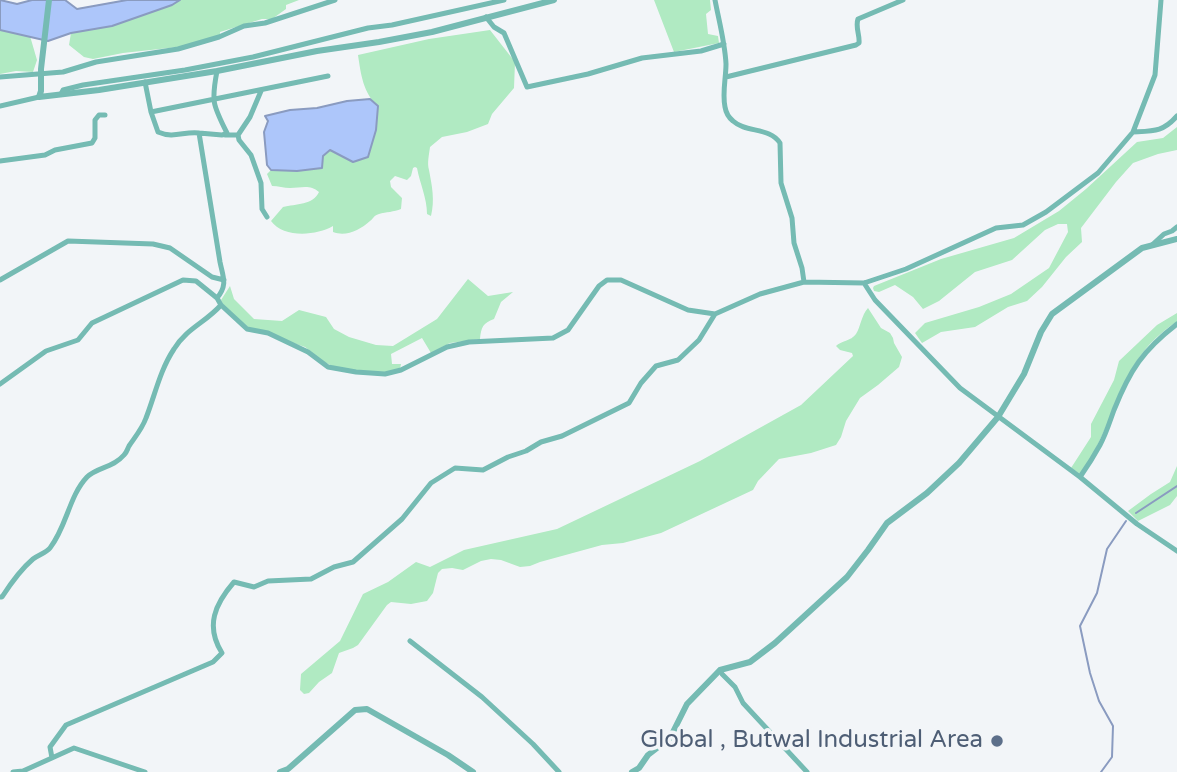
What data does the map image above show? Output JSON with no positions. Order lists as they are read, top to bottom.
{
  "places": ["Global , Butwal Industrial Area"]
}
